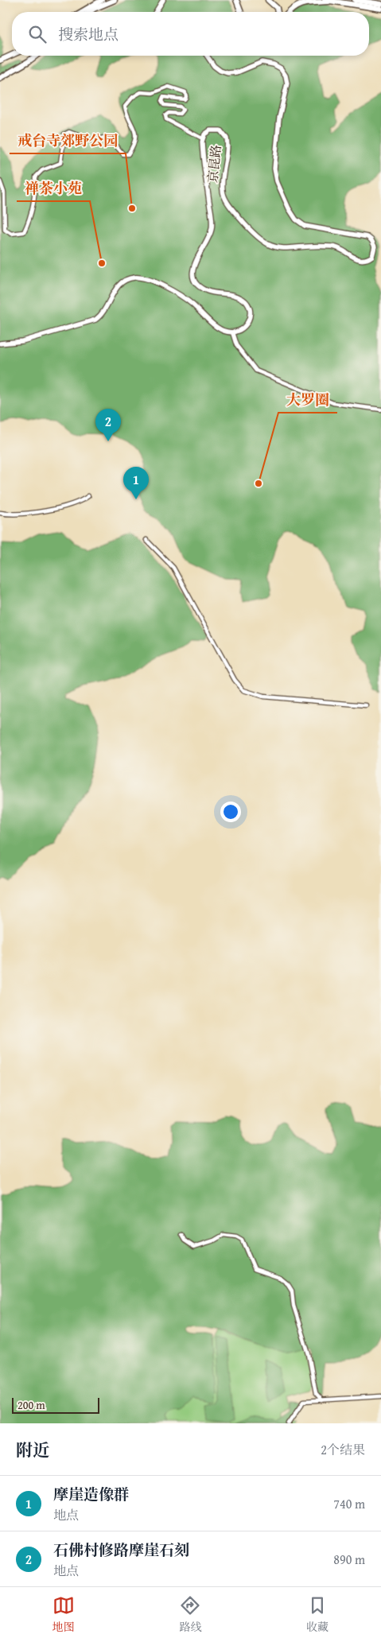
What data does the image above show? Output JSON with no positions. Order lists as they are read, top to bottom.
{
  "streets": {
    "main road": ["京昆路"]
  },
  "places": ["戒台寺郊野公园", "禅茶小苑", "大罗圈"],
  "scale_bar": "200 m",
  "page": {
    "search": "搜索地点",
    "pins": ["2", "1"],
    "scale": "200 m",
    "heading": ["附近", "2个结果"],
    "list": [
      {
        "mark": "1",
        "name": "摩崖造像群",
        "note": "地点",
        "value": "740 m"
      },
      {
        "mark": "2",
        "name": "石佛村修路摩崖石刻",
        "note": "地点",
        "value": "890 m"
      }
    ],
    "nav": ["地图", "路线", "收藏"]
  }
}
